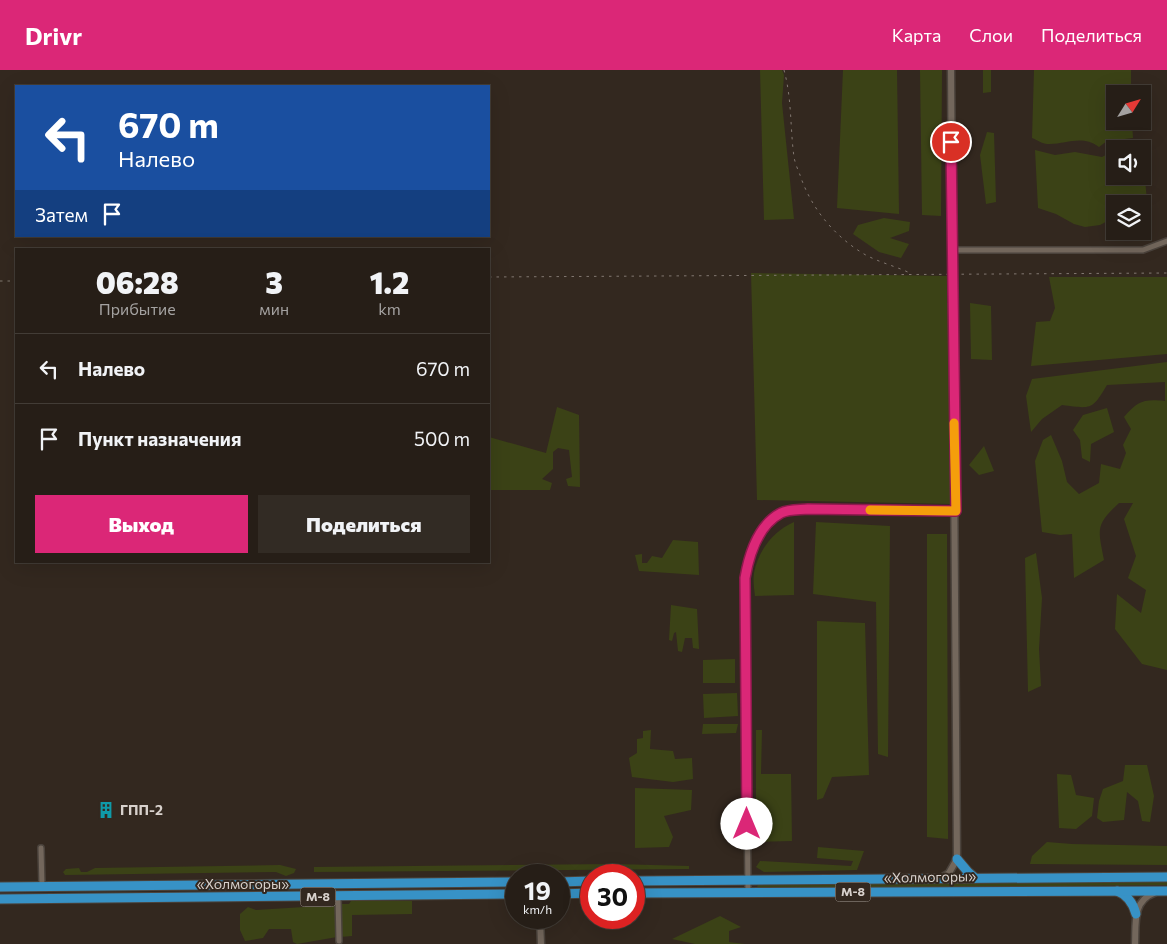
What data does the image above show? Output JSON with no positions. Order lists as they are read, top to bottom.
{
  "streets": {
    "highway": ["«Холмогоры»", "М-8"]
  },
  "places": {
    "building": ["ГПП-2"]
  },
  "north": "top right",
  "page": {
    "header": "Drivr",
    "nav": ["Карта", "Слои", "Поделиться"],
    "turn": ["670 m", "Налево"],
    "then": "Затем",
    "eta": [
      "06:28",
      "Прибытие",
      "3",
      "мин",
      "1.2",
      "km"
    ],
    "list": [
      {
        "name": "Налево",
        "value": "670 m"
      },
      {
        "name": "Пункт назначения",
        "value": "500 m"
      }
    ],
    "buttons": ["Выход", "Поделиться"],
    "speed": "19 km/h",
    "limit": "30"
  }
}
